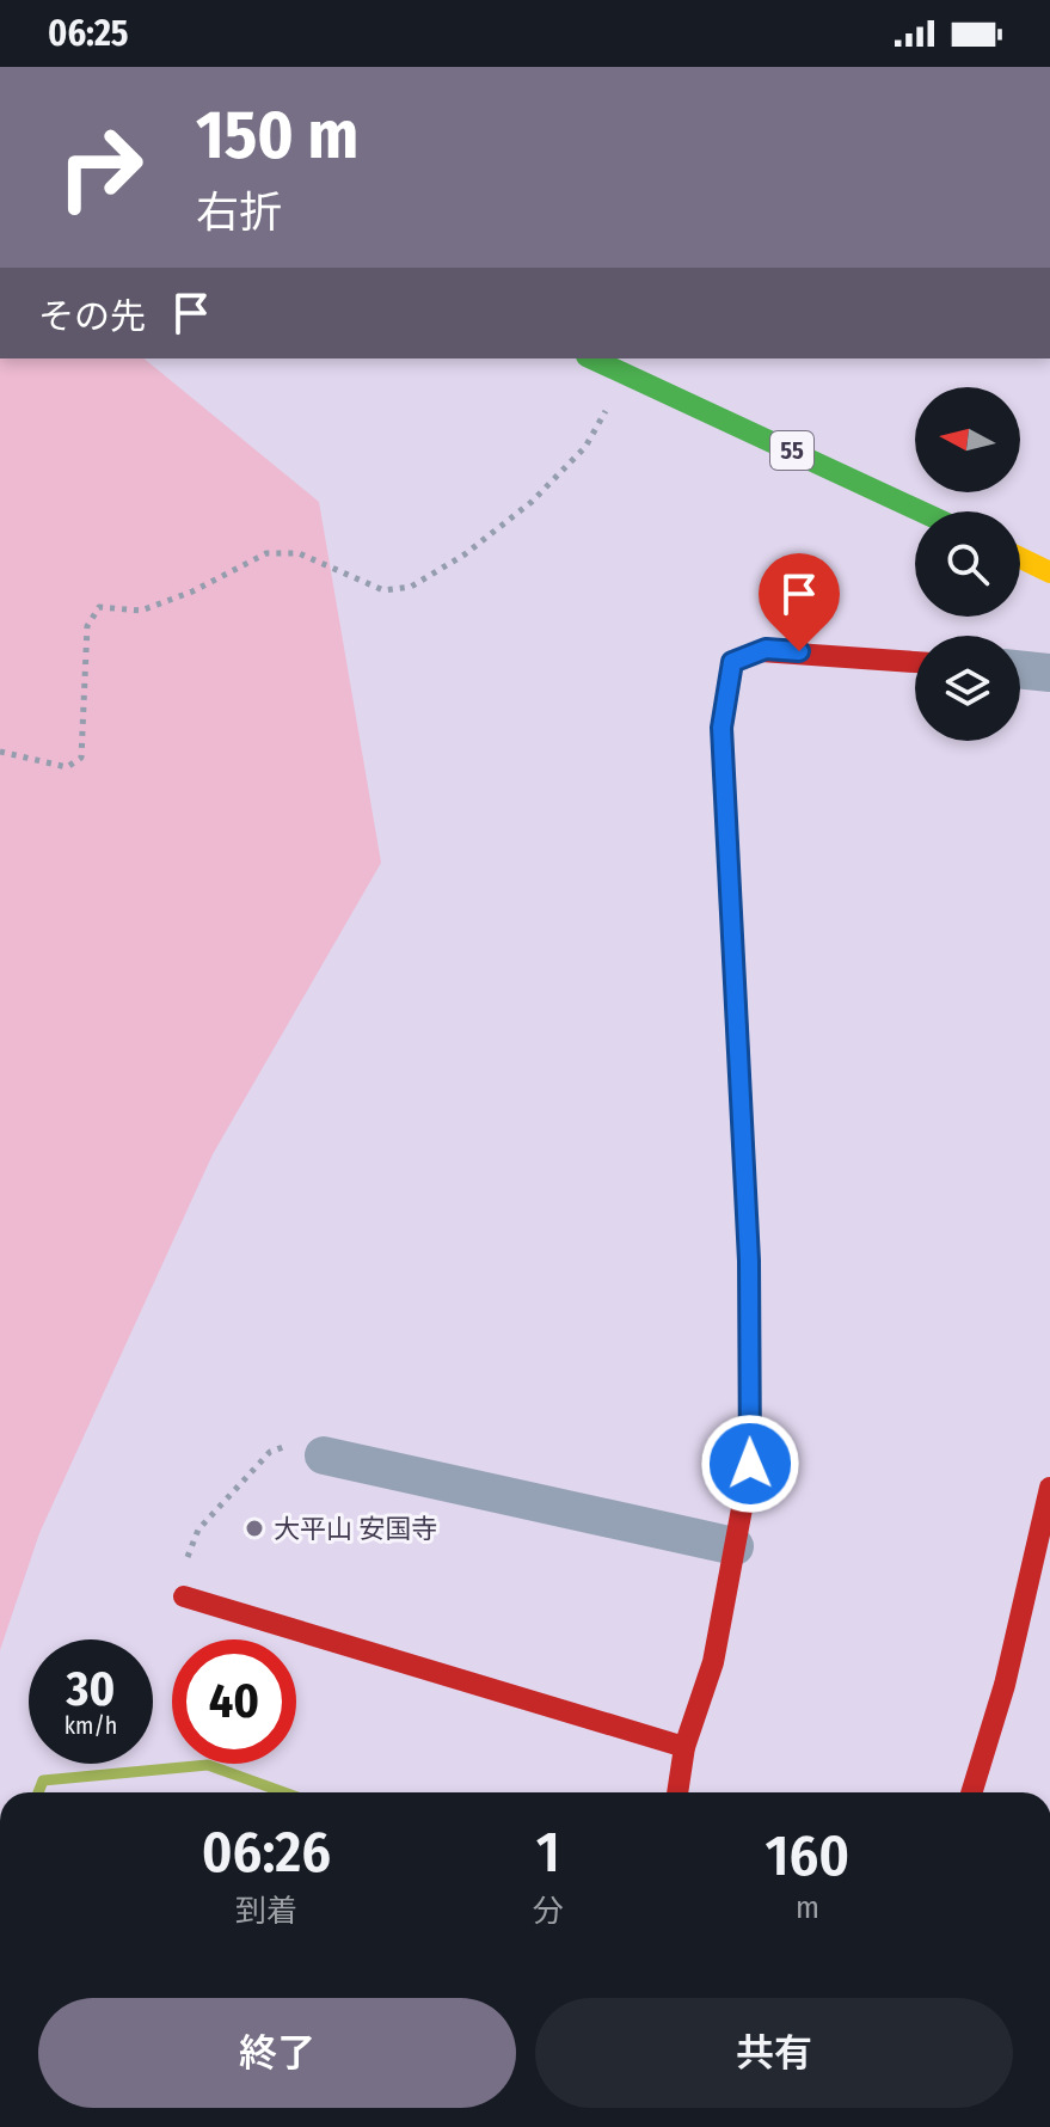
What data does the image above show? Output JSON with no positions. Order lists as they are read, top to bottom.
{
  "streets": {
    "main road": ["55"]
  },
  "places": ["大平山 安国寺"],
  "north": "left",
  "page": {
    "status": "06:25",
    "turn": ["150 m", "右折"],
    "then": "その先",
    "speed": "30 km/h",
    "limit": "40",
    "eta": [
      "06:26",
      "到着",
      "1",
      "分",
      "160",
      "m"
    ],
    "buttons": ["終了", "共有"]
  }
}
